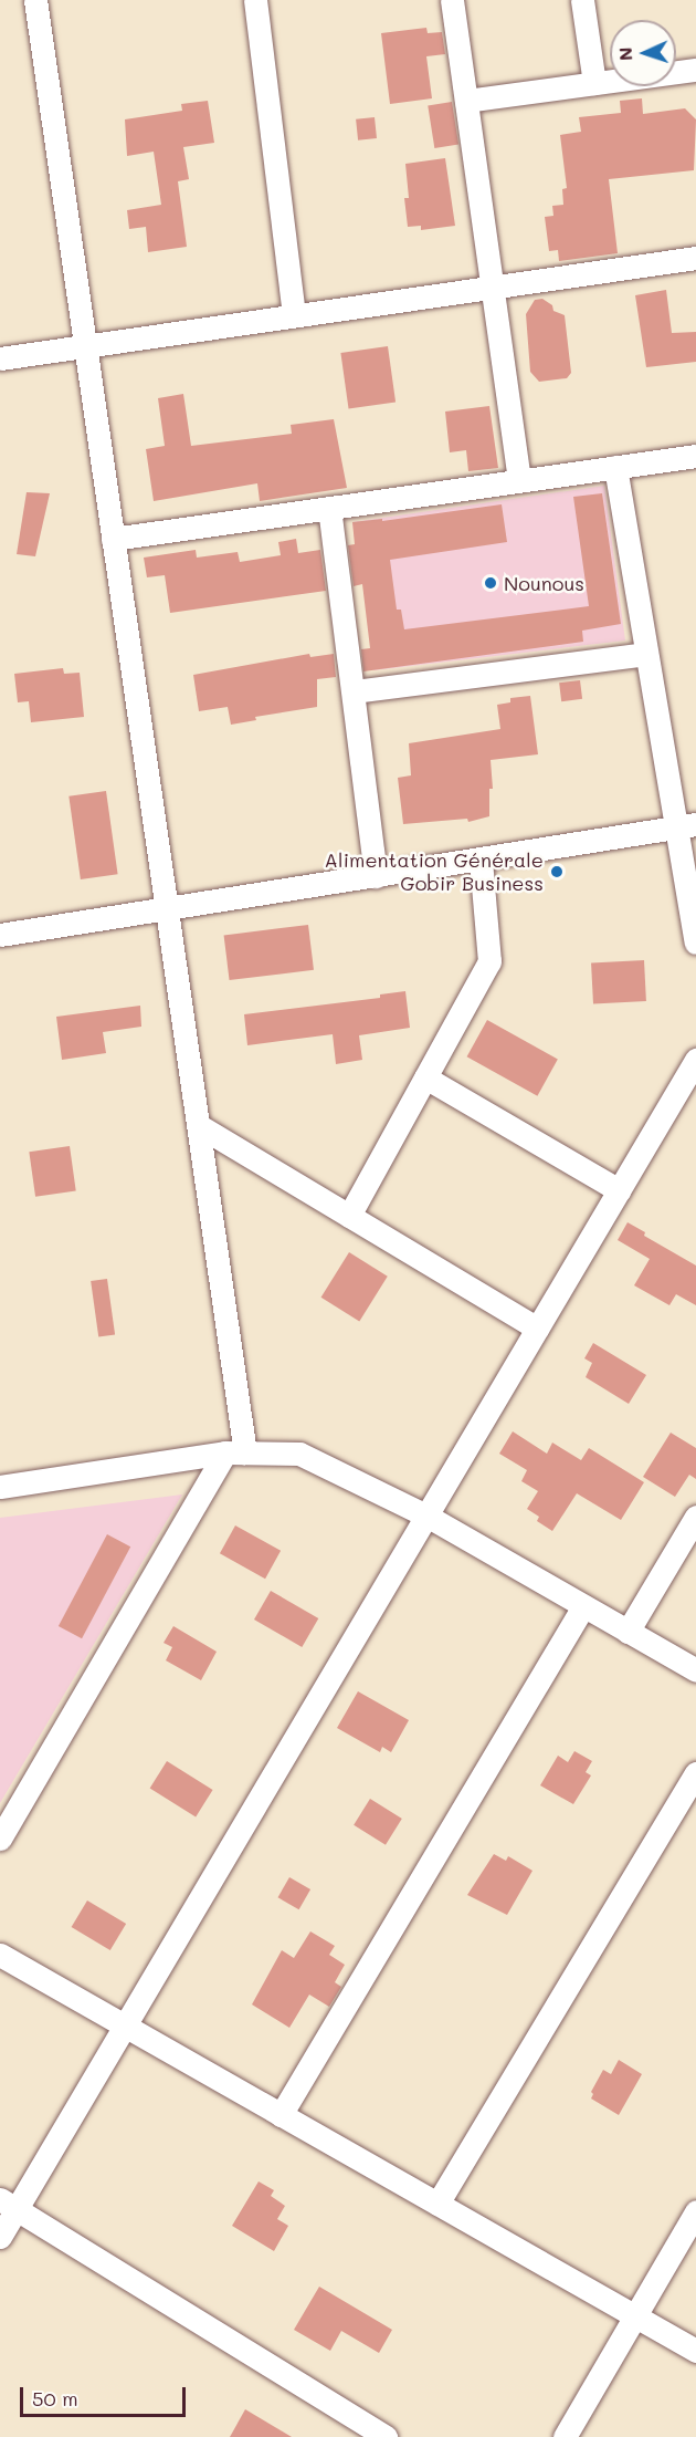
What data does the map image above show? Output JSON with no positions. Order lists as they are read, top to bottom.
{
  "places": ["Nounous", "Alimentation Générale Gobir Business"],
  "scale_bar": "50 m",
  "north": "left"
}
